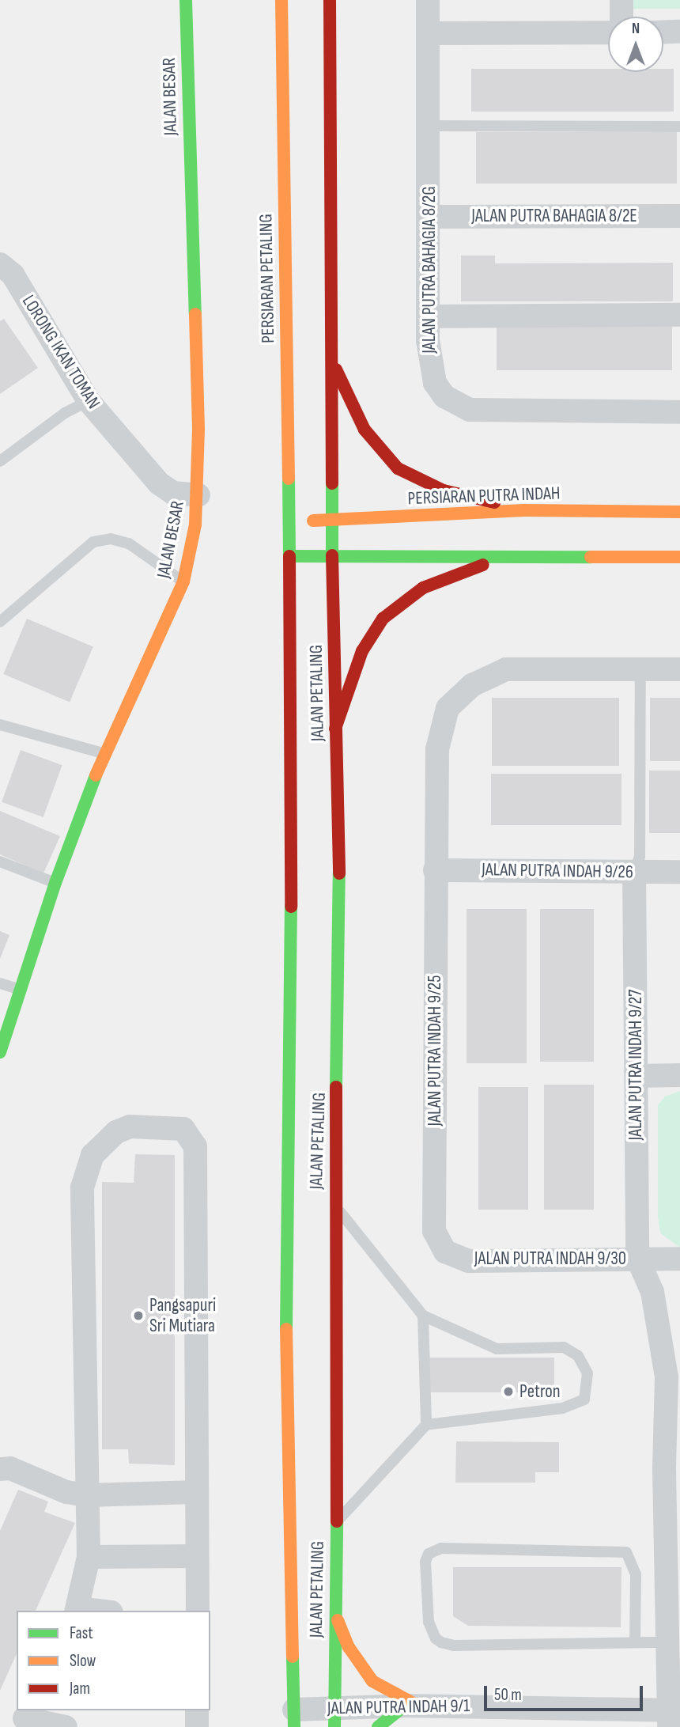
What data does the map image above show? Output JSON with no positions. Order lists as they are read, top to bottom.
{
  "streets": {
    "main road": [
      "JALAN BESAR",
      "PERSIARAN PETALING",
      "PERSIARAN PUTRA INDAH",
      "JALAN PETALING"
    ],
    "street": [
      "JALAN PUTRA BAHAGIA 8/2E",
      "JALAN PUTRA BAHAGIA 8/2G",
      "LORONG IKAN TOMAN",
      "JALAN PUTRA INDAH 9/26",
      "JALAN PUTRA INDAH 9/25",
      "JALAN PUTRA INDAH 9/27",
      "JALAN PUTRA INDAH 9/30",
      "JALAN PUTRA INDAH 9/1"
    ]
  },
  "crossings": [
    ["JALAN BESAR", "LORONG IKAN TOMAN"],
    ["JALAN PUTRA BAHAGIA 8/2E", "JALAN PUTRA BAHAGIA 8/2G"],
    ["PERSIARAN PETALING", "PERSIARAN PUTRA INDAH"],
    ["PERSIARAN PETALING", "JALAN PETALING"],
    ["JALAN PETALING", "JALAN PUTRA INDAH 9/1"],
    ["JALAN PUTRA INDAH 9/26", "JALAN PUTRA INDAH 9/25"],
    ["JALAN PUTRA INDAH 9/26", "JALAN PUTRA INDAH 9/27"],
    ["JALAN PUTRA INDAH 9/25", "JALAN PUTRA INDAH 9/30"],
    ["JALAN PUTRA INDAH 9/27", "JALAN PUTRA INDAH 9/30"]
  ],
  "places": ["Pangsapuri Sri Mutiara", "Petron"],
  "legend": ["Fast", "Slow", "Jam"],
  "scale_bar": "50 m",
  "north": "top"
}
